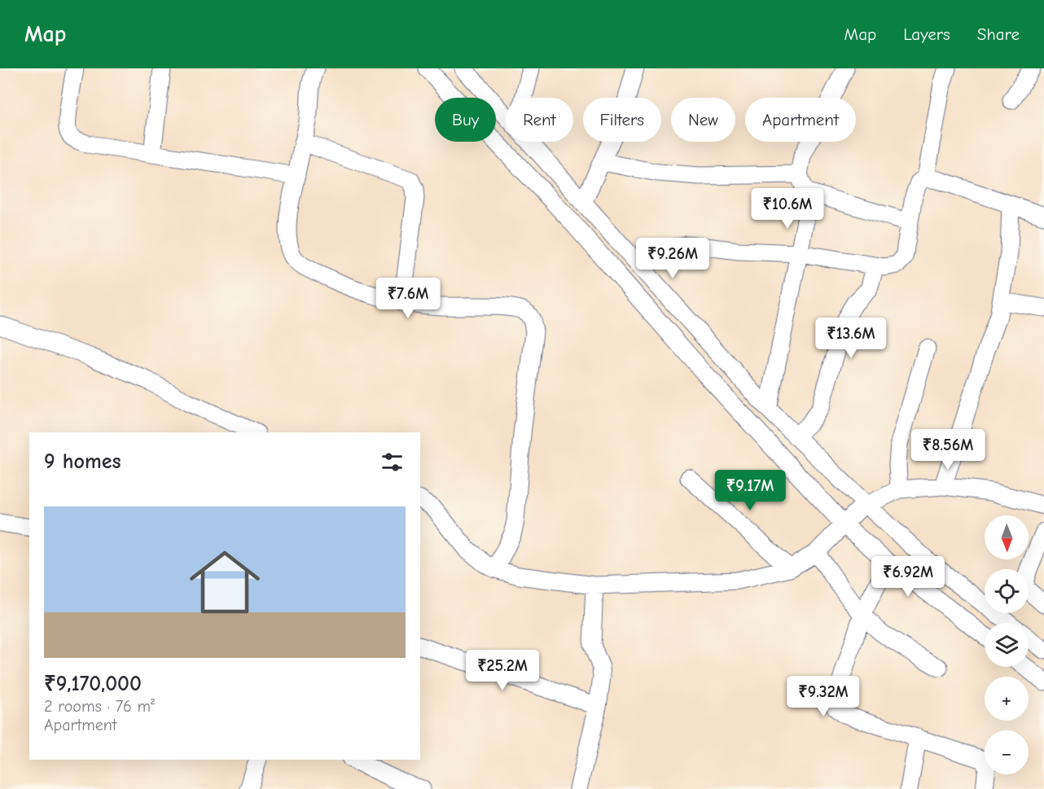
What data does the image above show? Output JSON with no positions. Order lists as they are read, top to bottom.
{
  "north": "bottom",
  "page": {
    "header": "Map",
    "nav": ["Map", "Layers", "Share"],
    "chip": [
      "Buy",
      "Rent",
      "Filters",
      "New",
      "Apartment"
    ],
    "price": [
      "₹10.6M",
      "₹9.26M",
      "₹7.6M",
      "₹13.6M",
      "₹8.56M",
      "₹9.17M",
      "₹6.92M",
      "₹25.2M",
      "₹9.32M"
    ],
    "heading": "9 homes",
    "list": [
      {
        "name": "₹9,170,000",
        "note": "2 rooms · 76 m² · Apartment"
      }
    ],
    "map_buttons": ["+", "−"]
  }
}
